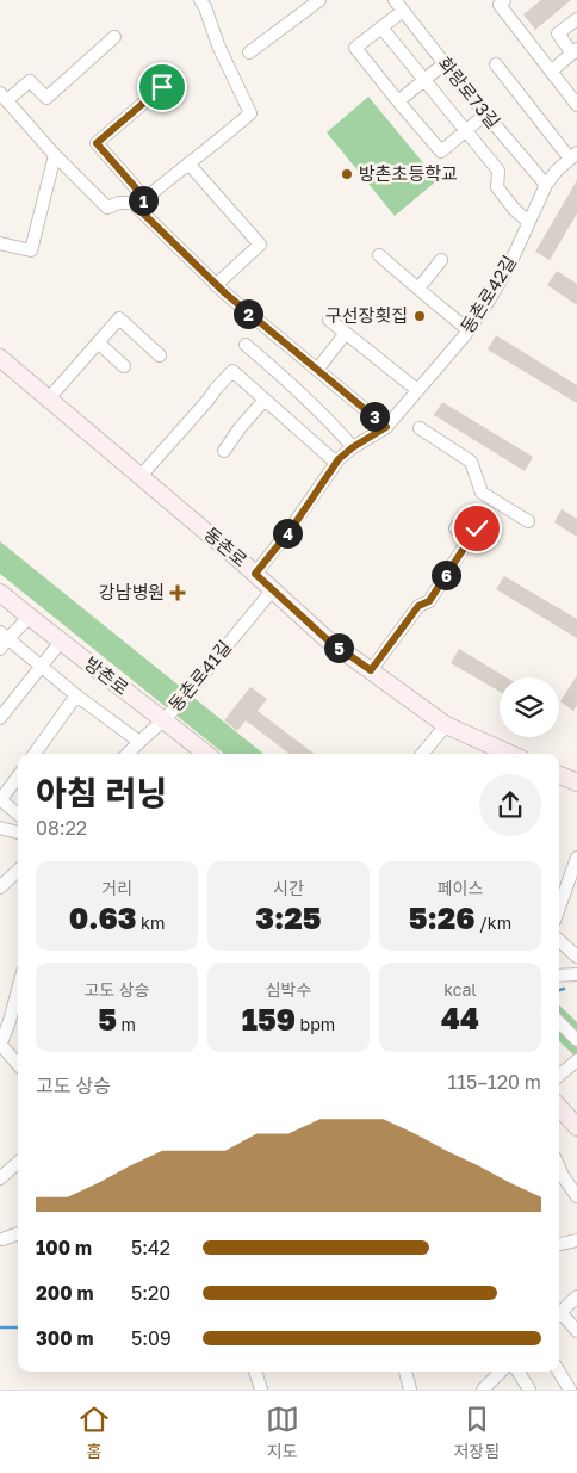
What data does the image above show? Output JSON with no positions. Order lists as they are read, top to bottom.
{
  "streets": {
    "main road": ["동촌로", "방촌로"],
    "street": ["화랑로73길", "동촌로42길", "동촌로41길"]
  },
  "crossings": [
    ["화랑로73길", "동촌로42길"],
    ["동촌로42길", "동촌로"],
    ["동촌로", "동촌로41길"],
    ["방촌로", "동촌로41길"]
  ],
  "places": {
    "other": ["방촌초등학교", "구선장횟집"],
    "health": ["강남병원"]
  },
  "page": {
    "pins": [
      "1",
      "2",
      "3",
      "4",
      "6",
      "5"
    ],
    "heading": ["아침 러닝", "08:22"],
    "stats": [
      ["거리", "0.63 km"],
      ["시간", "3:25"],
      ["페이스", "5:26 /km"],
      ["고도 상승", "5 m"],
      ["심박수", "159 bpm"],
      ["kcal", "44"]
    ],
    "chart": ["고도 상승", "115–120 m"],
    "list": [
      {
        "name": "100 m",
        "note": "5:42"
      },
      {
        "name": "200 m",
        "note": "5:20"
      },
      {
        "name": "300 m",
        "note": "5:09"
      }
    ],
    "tabs": ["홈", "지도", "저장됨"]
  }
}
